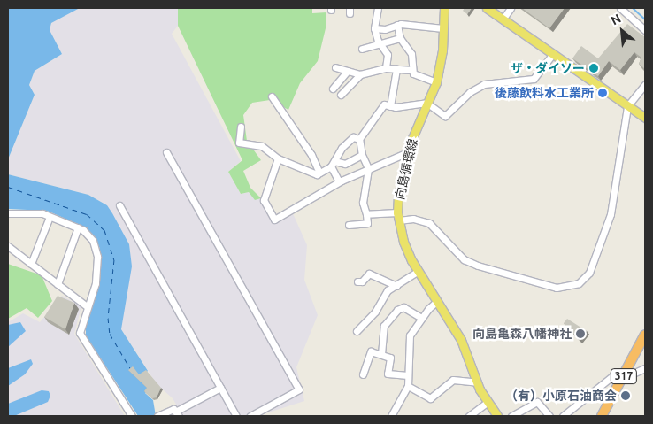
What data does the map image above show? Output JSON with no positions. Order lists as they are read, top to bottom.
{
  "streets": {
    "highway": ["317"],
    "main road": ["向島循環線"]
  },
  "places": [
    "ザ・ダイソー",
    "後藤飲料水工業所",
    "向島亀森八幡神社",
    "（有）小原石油商会"
  ],
  "north": "top left"
}
